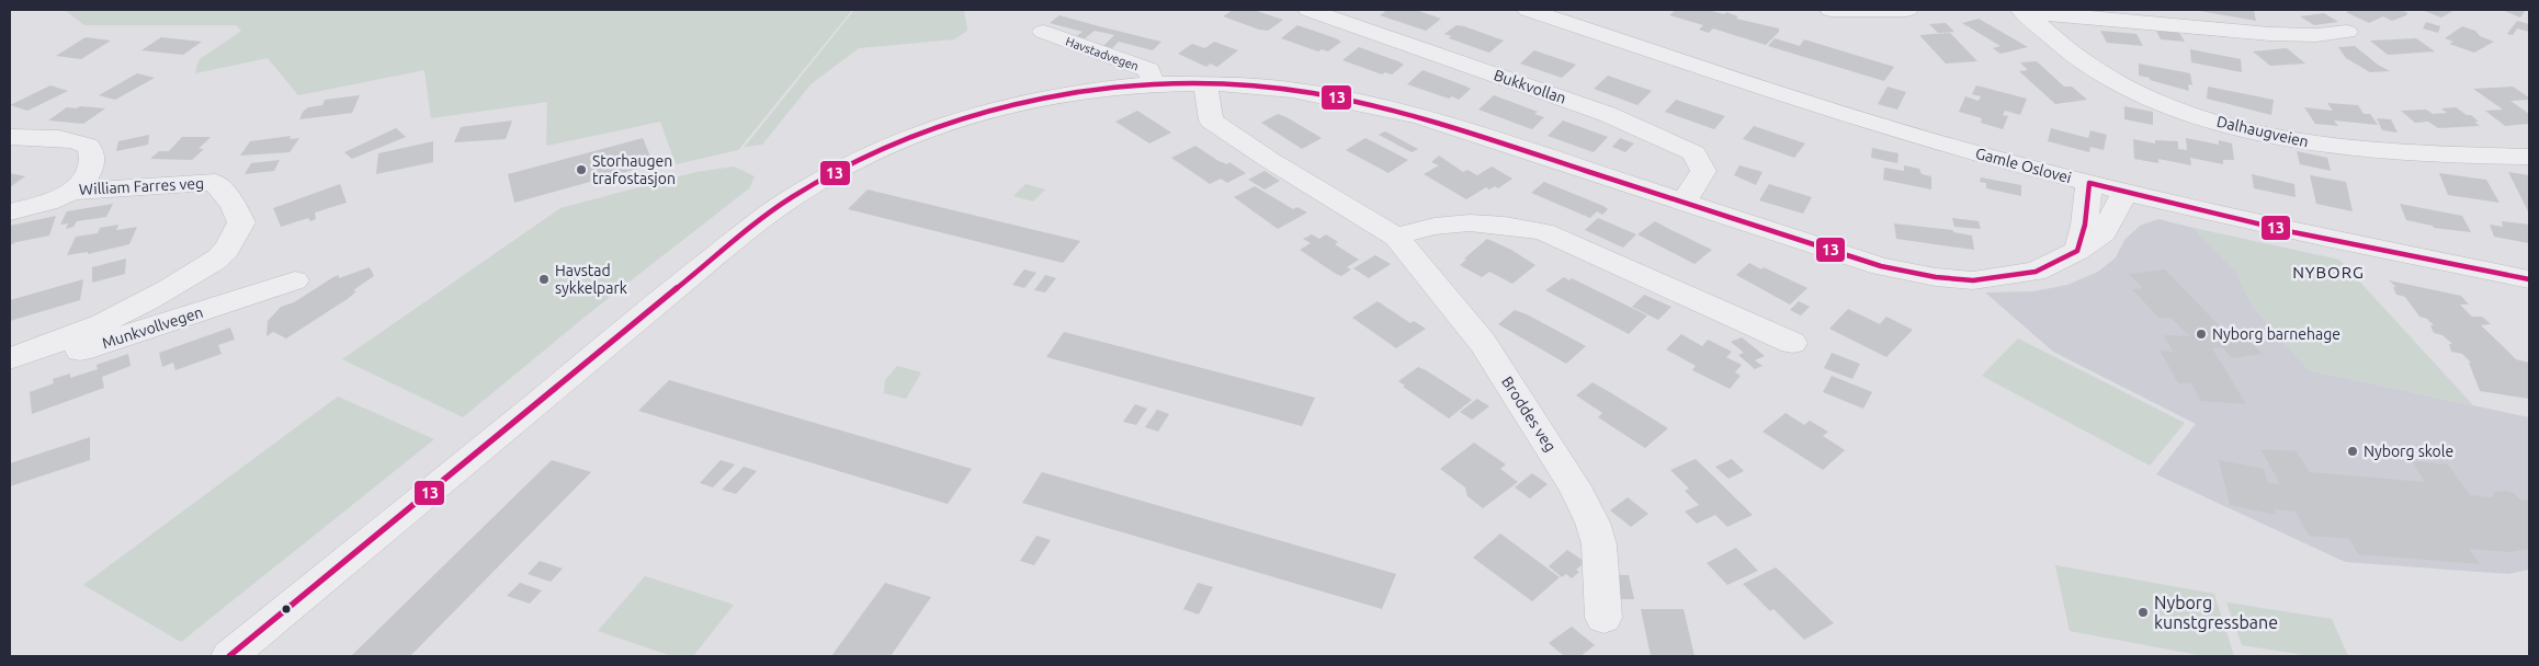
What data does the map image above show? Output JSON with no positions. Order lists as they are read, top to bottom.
{
  "streets": {
    "street": [
      "Havstadvegen",
      "Bukkvollan",
      "Dalhaugveien",
      "Gamle Oslovei",
      "William Farres veg",
      "Munkvollvegen",
      "Broddes veg"
    ]
  },
  "crossings": [
    ["Havstadvegen", "Bukkvollan"],
    ["Havstadvegen", "Gamle Oslovei"],
    ["Havstadvegen", "Broddes veg"]
  ],
  "districts": ["NYBORG"],
  "places": [
    "Storhaugen trafostasjon",
    "Havstad sykkelpark",
    "Nyborg barnehage",
    "Nyborg skole",
    "Nyborg kunstgressbane"
  ],
  "lines": ["transit line 13"]
}
